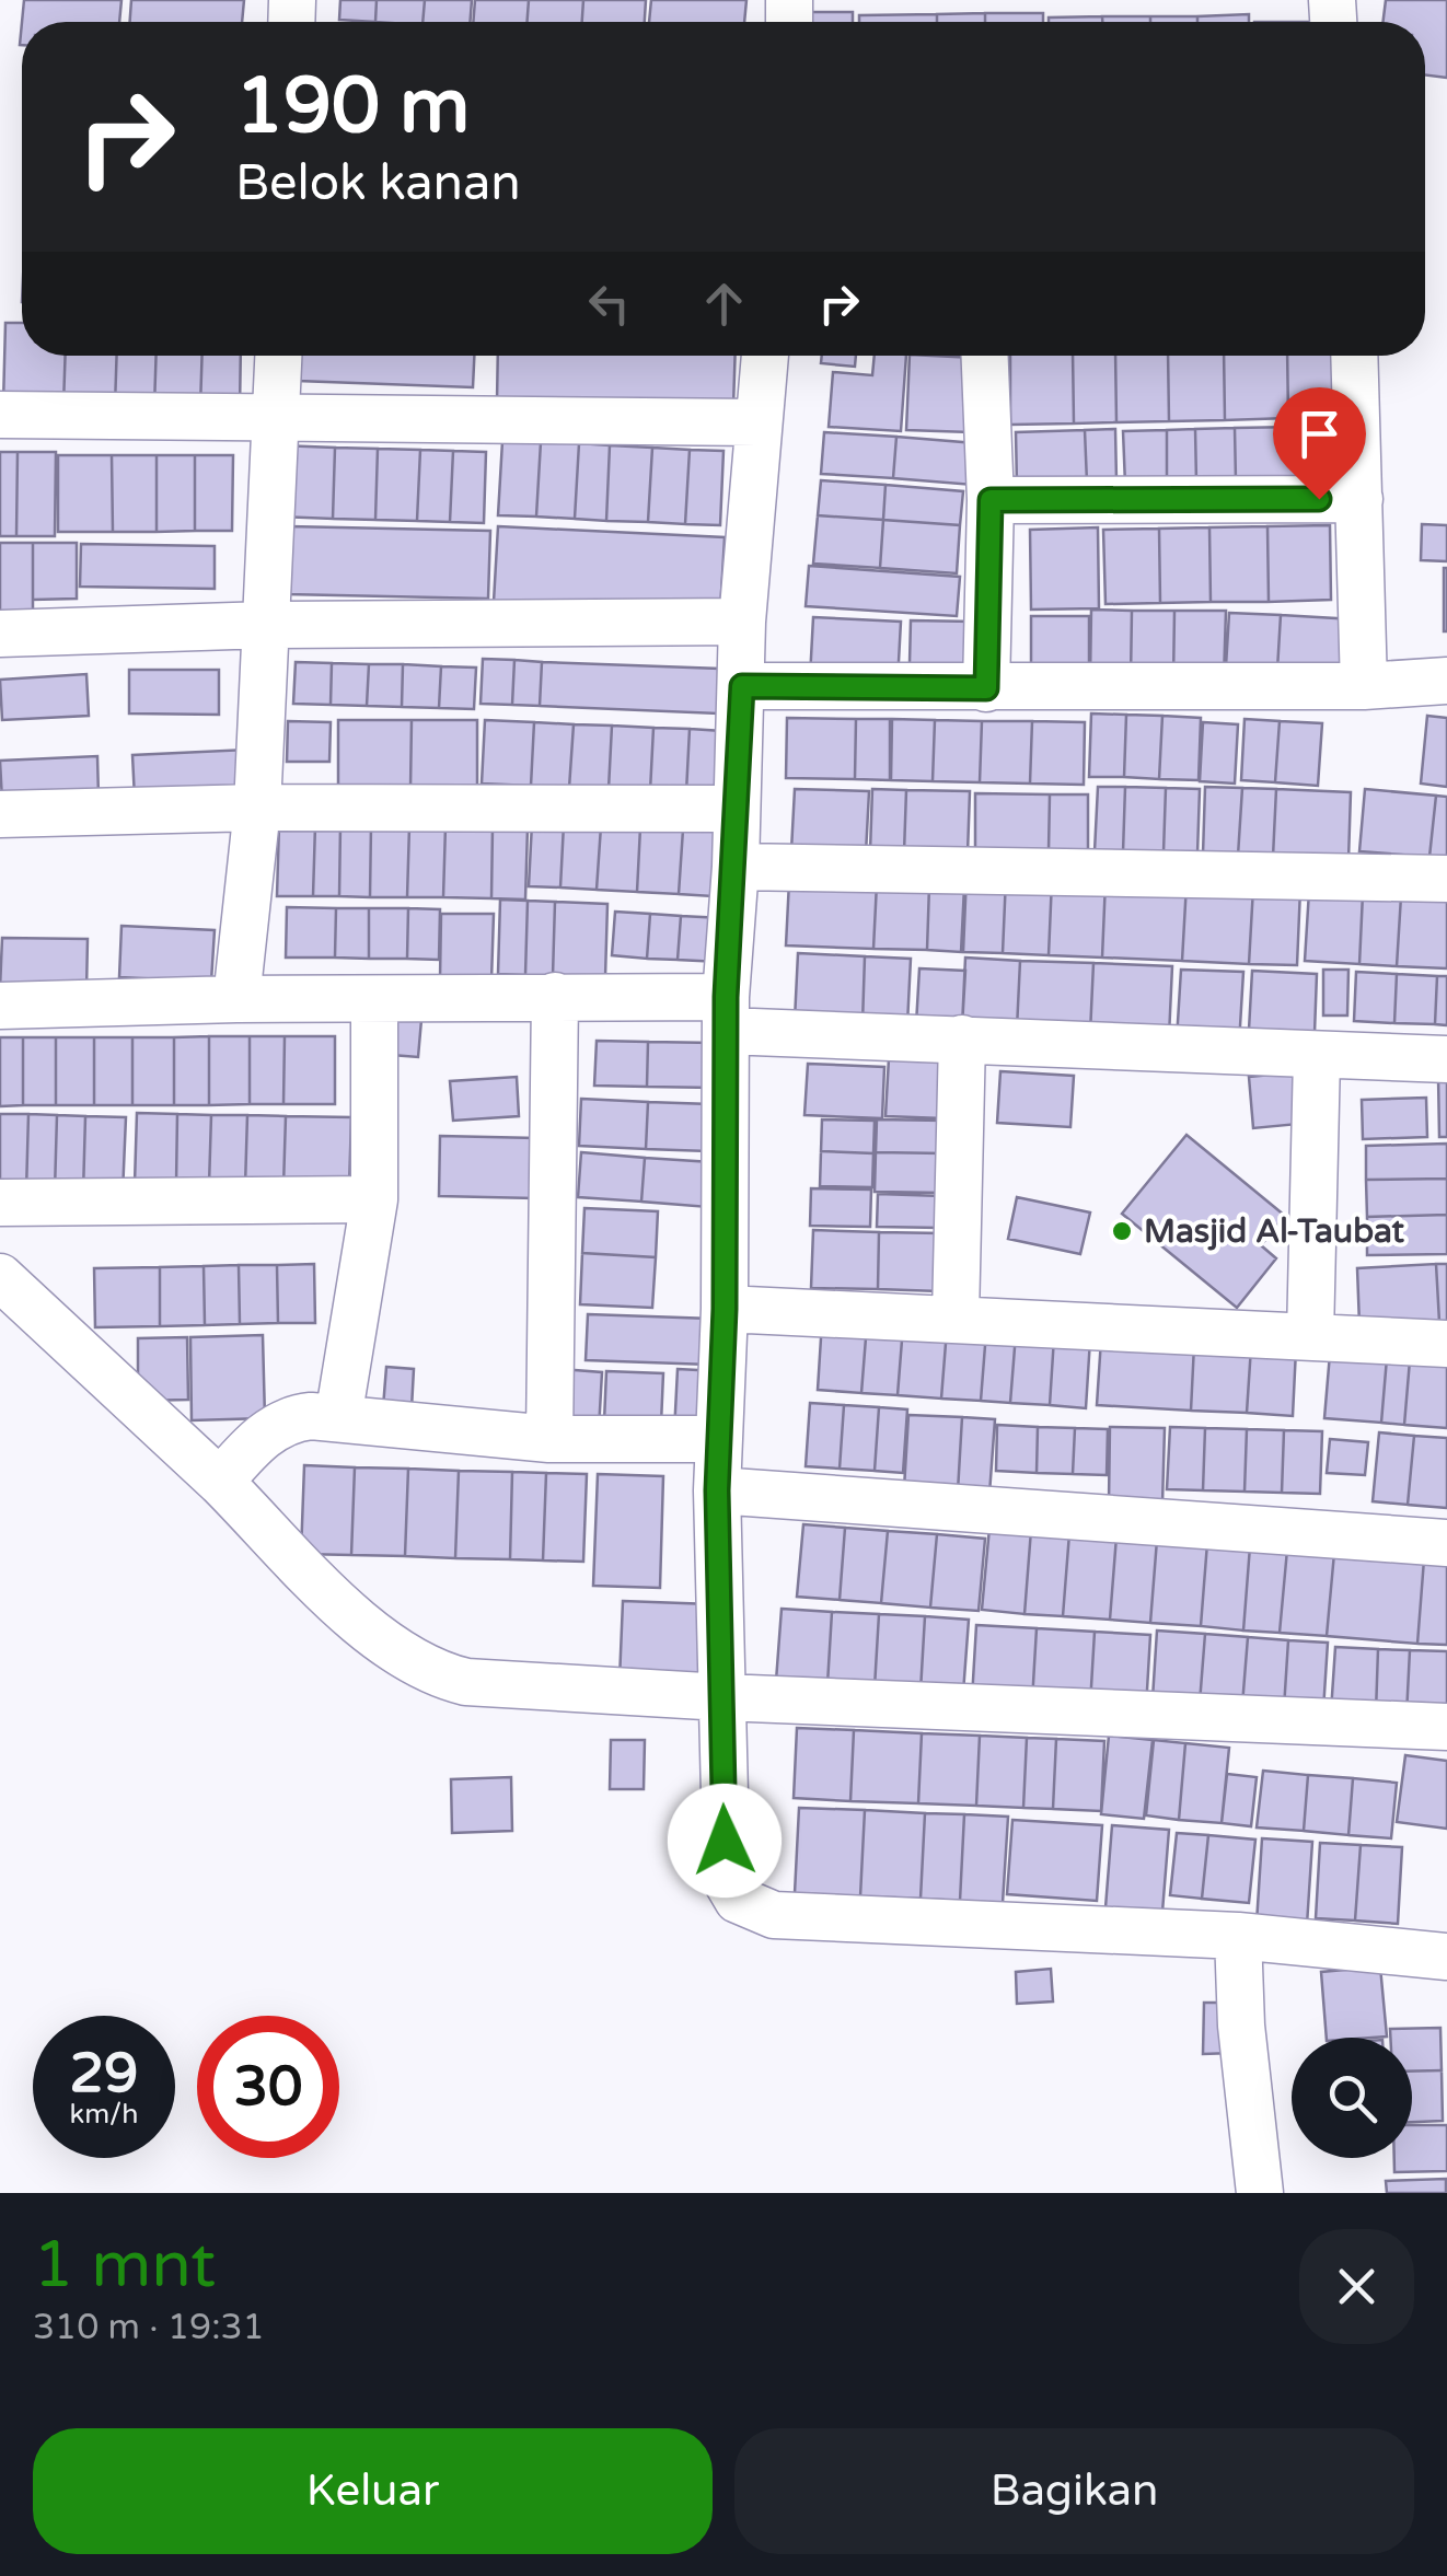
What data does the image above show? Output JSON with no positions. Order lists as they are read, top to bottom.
{
  "places": ["Masjid Al-Taubat"],
  "page": {
    "turn": ["190 m", "Belok kanan"],
    "speed": "29 km/h",
    "limit": "30",
    "heading": ["1 mnt", "310 m · 19:31"],
    "buttons": ["Keluar", "Bagikan"]
  }
}
